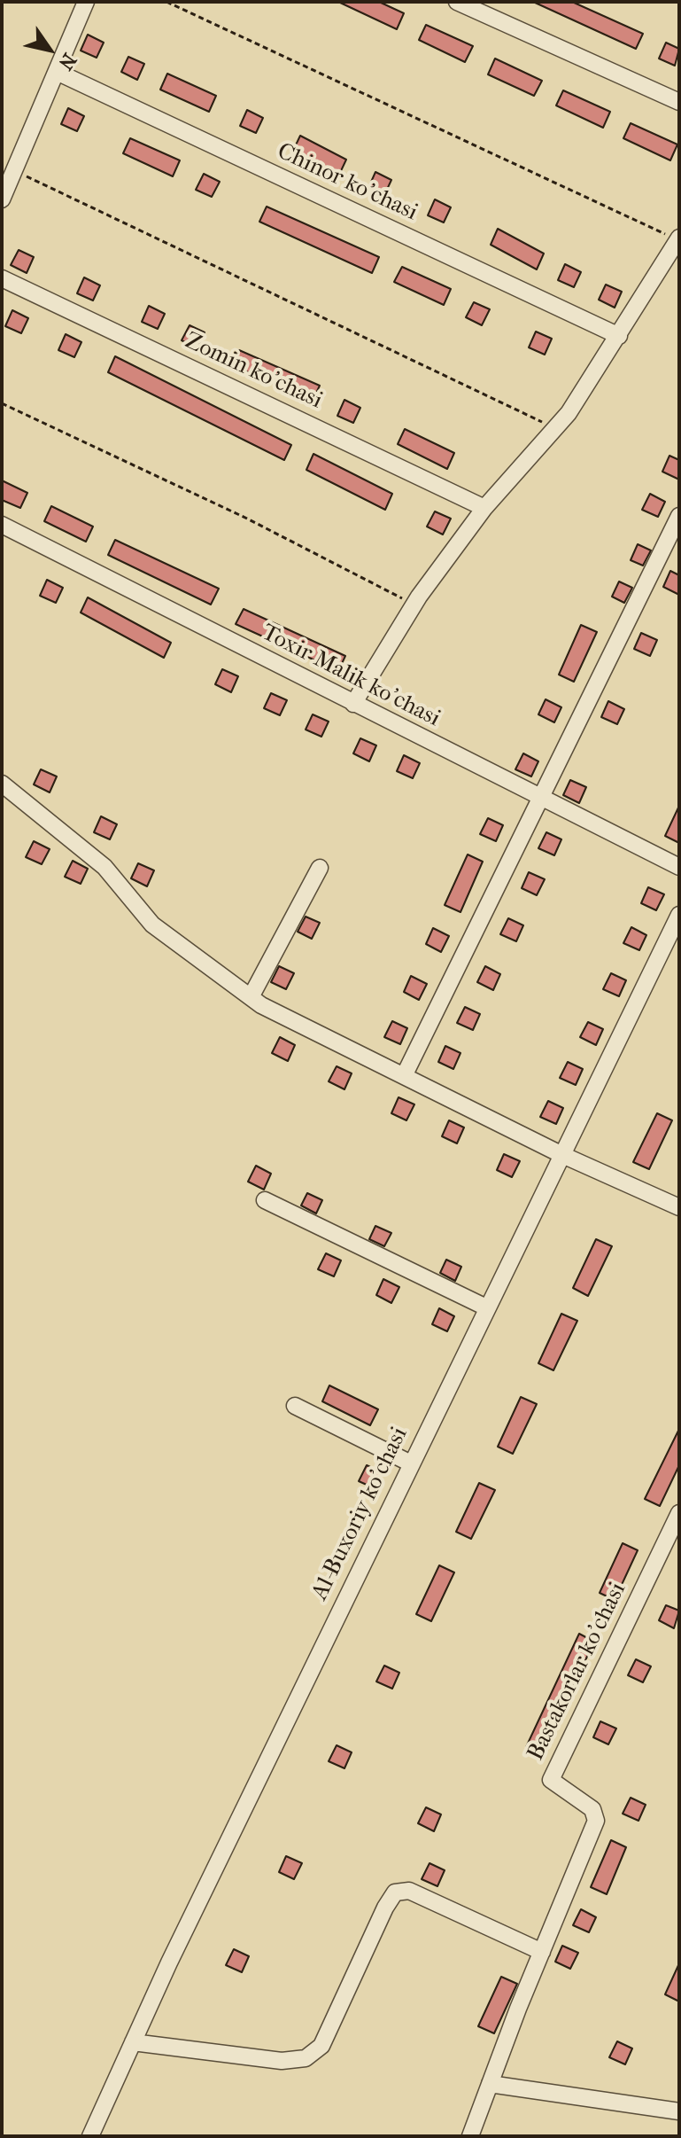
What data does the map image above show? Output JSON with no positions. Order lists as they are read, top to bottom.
{
  "streets": {
    "street": [
      "Chinor ko'chasi",
      "Zomin ko'chasi",
      "Toxir Malik ko'chasi",
      "Al-Buxoriy ko'chasi",
      "Bastakorlar ko'chasi"
    ]
  },
  "north": "bottom right"
}
